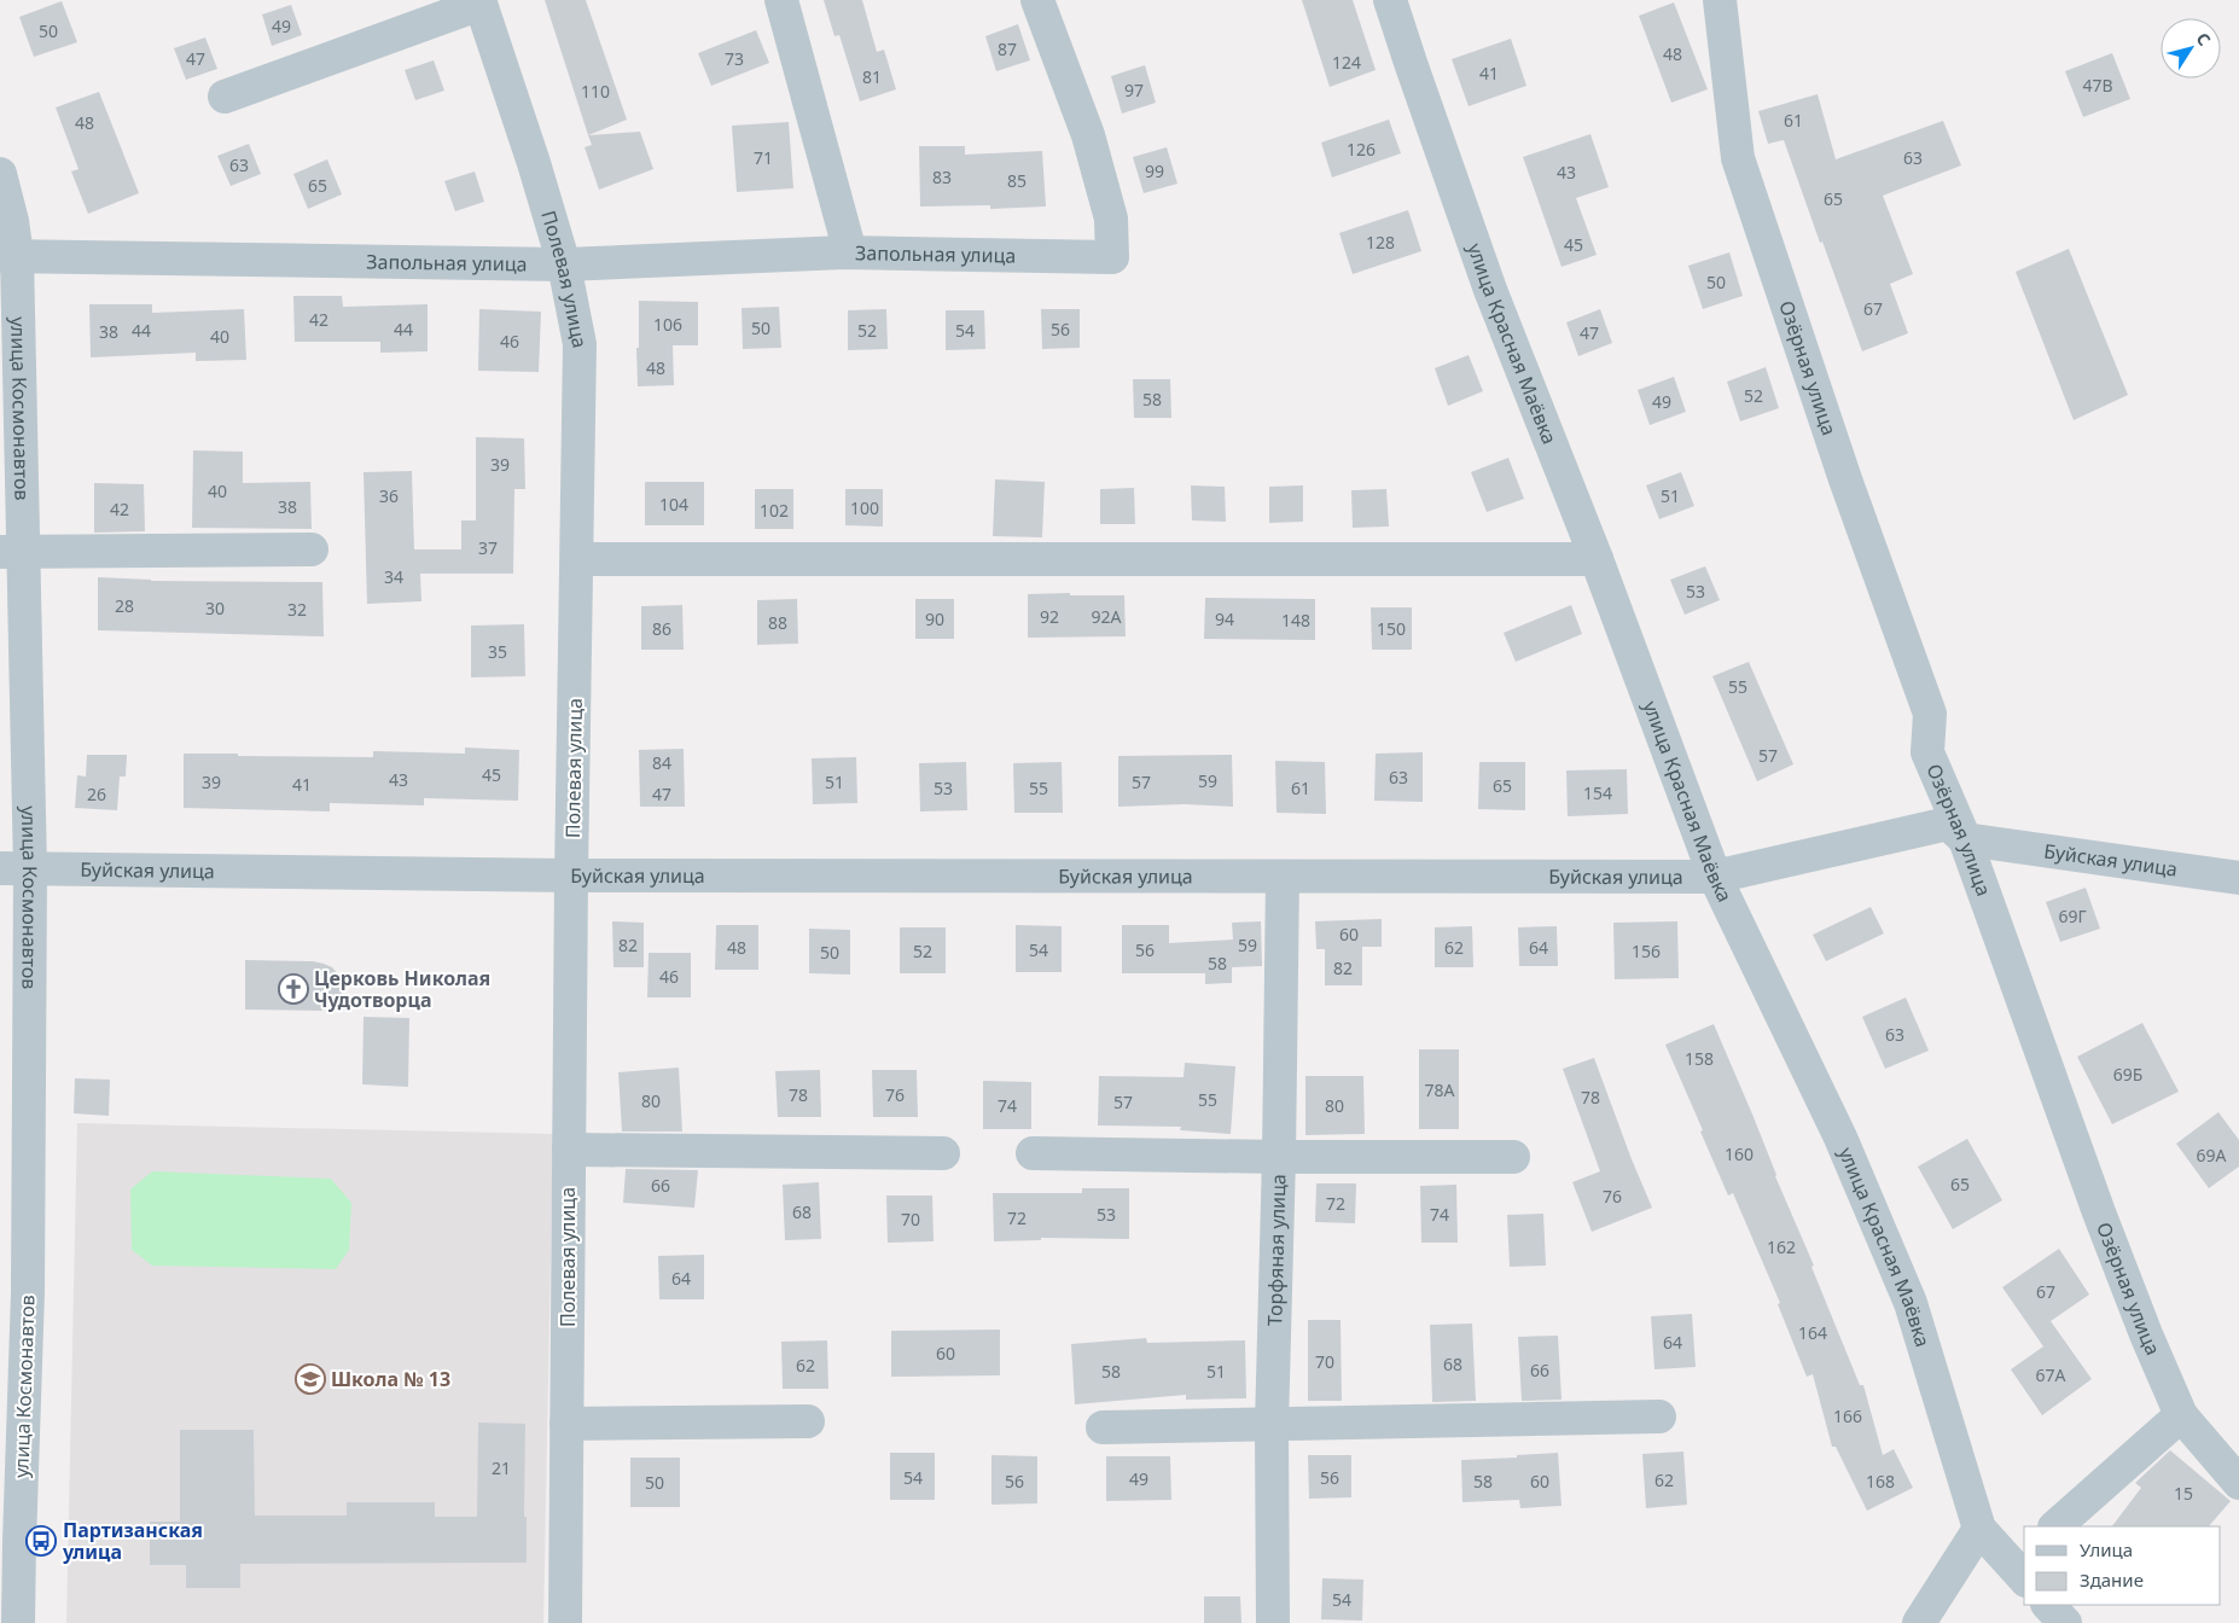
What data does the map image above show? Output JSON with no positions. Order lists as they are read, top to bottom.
{
  "streets": {
    "street": [
      "Запольная улица",
      "Полевая улица",
      "улица Красная Маёвка",
      "Озёрная улица",
      "улица Космонавтов",
      "Буйская улица",
      "Торфяная улица"
    ]
  },
  "crossings": [
    ["Запольная улица", "Полевая улица"],
    ["Запольная улица", "улица Космонавтов"],
    ["Полевая улица", "Буйская улица"],
    ["улица Красная Маёвка", "Буйская улица"],
    ["Озёрная улица", "Буйская улица"],
    ["улица Космонавтов", "Буйская улица"],
    ["Буйская улица", "Торфяная улица"]
  ],
  "places": {
    "church": ["Церковь Николая Чудотворца"],
    "school or university": ["Школа № 13"],
    "bus stop": ["Партизанская улица"]
  },
  "house_numbers": [
    "49",
    "50",
    "87",
    "48",
    "47",
    "73",
    "124",
    "41",
    "81",
    "47В",
    "97",
    "110",
    "61",
    "48",
    "126",
    "71",
    "63",
    "63",
    "99",
    "43",
    "83",
    "85",
    "65",
    "65",
    "128",
    "45",
    "50",
    "67",
    "42",
    "106",
    "50",
    "44",
    "56",
    "44",
    "52",
    "54",
    "38",
    "47",
    "40",
    "46",
    "48",
    "52",
    "58",
    "49",
    "39",
    "40",
    "36",
    "51",
    "104",
    "38",
    "100",
    "42",
    "102",
    "37",
    "34",
    "53",
    "28",
    "30",
    "32",
    "92",
    "92А",
    "90",
    "94",
    "148",
    "88",
    "86",
    "150",
    "35",
    "55",
    "57",
    "84",
    "45",
    "63",
    "43",
    "59",
    "39",
    "51",
    "57",
    "41",
    "65",
    "53",
    "55",
    "61",
    "154",
    "26",
    "47",
    "69Г",
    "60",
    "82",
    "59",
    "48",
    "62",
    "64",
    "54",
    "56",
    "52",
    "156",
    "50",
    "58",
    "82",
    "46",
    "63",
    "158",
    "69Б",
    "78А",
    "78",
    "76",
    "78",
    "55",
    "80",
    "57",
    "74",
    "80",
    "160",
    "69А",
    "65",
    "66",
    "76",
    "72",
    "68",
    "53",
    "74",
    "72",
    "70",
    "162",
    "64",
    "67",
    "164",
    "64",
    "60",
    "70",
    "68",
    "62",
    "66",
    "58",
    "51",
    "67А",
    "166",
    "21",
    "54",
    "56",
    "49",
    "62",
    "56",
    "58",
    "60",
    "168",
    "50",
    "15",
    "54"
  ],
  "legend": ["Улица", "Здание"],
  "north": "top right"
}
